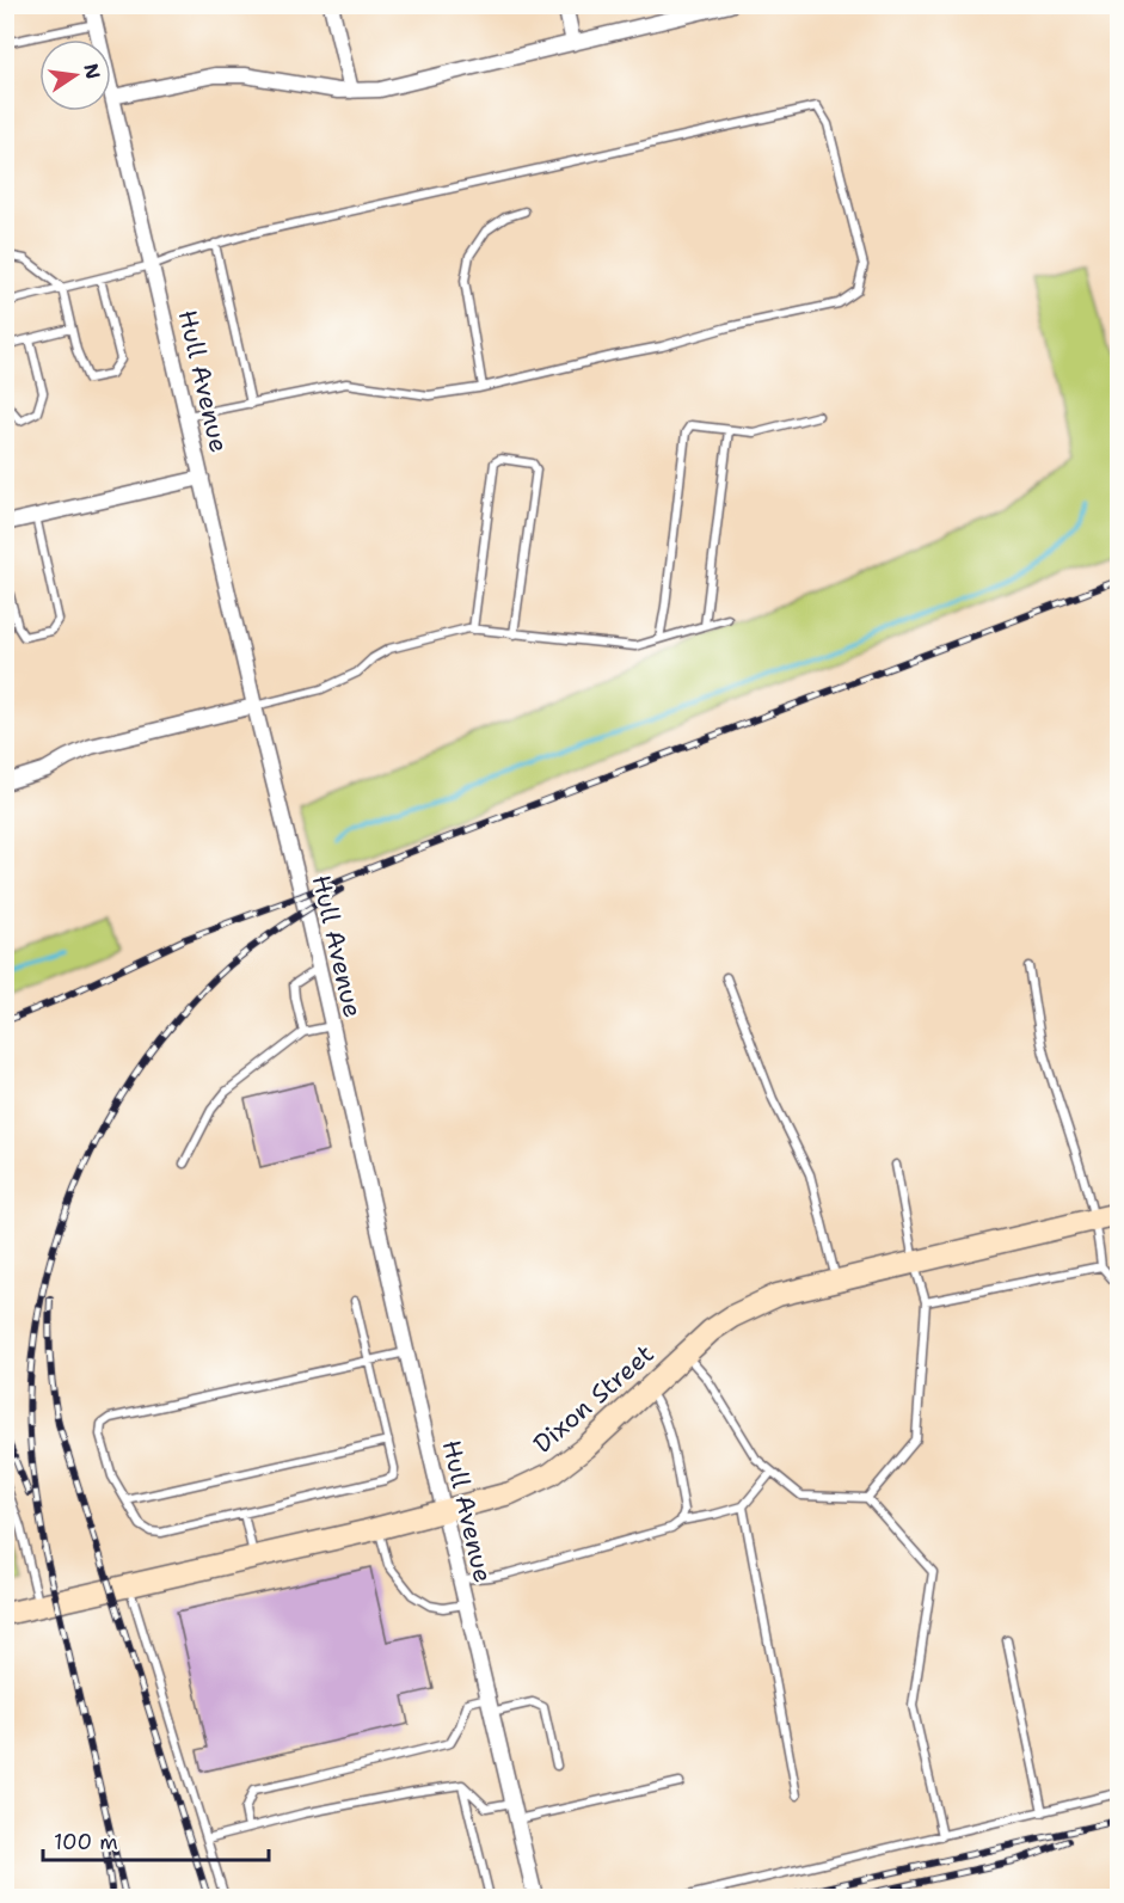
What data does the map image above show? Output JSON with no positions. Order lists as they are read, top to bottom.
{
  "streets": {
    "street": ["Hull Avenue", "Dixon Street"]
  },
  "crossings": [
    ["Hull Avenue", "Dixon Street"]
  ],
  "scale_bar": "100 m",
  "north": "right"
}
